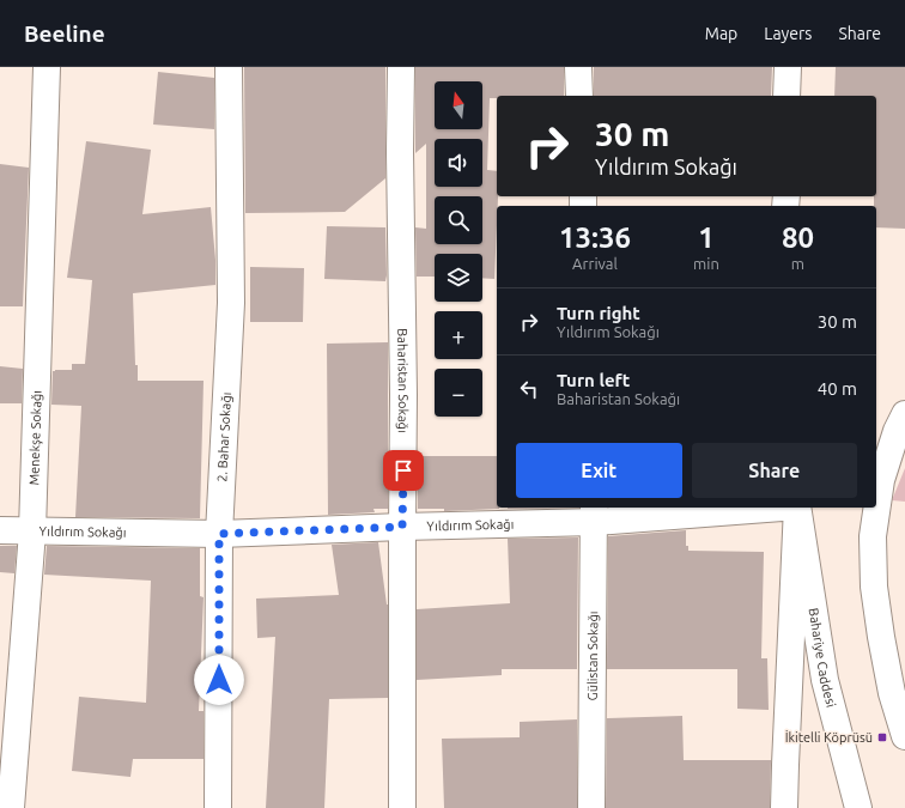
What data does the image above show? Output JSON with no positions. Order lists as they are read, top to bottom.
{
  "streets": {
    "main road": [
      "Baharistan Sokağı",
      "2. Bahar Sokağı",
      "Menekşe Sokağı",
      "Yıldırım Sokağı",
      "Gülistan Sokağı",
      "Bahariye Caddesi"
    ]
  },
  "crossings": [
    ["Baharistan Sokağı", "Yıldırım Sokağı"],
    ["2. Bahar Sokağı", "Yıldırım Sokağı"],
    ["Menekşe Sokağı", "Yıldırım Sokağı"],
    ["Yıldırım Sokağı", "Gülistan Sokağı"]
  ],
  "places": {
    "transit": ["İkitelli Köprüsü"]
  },
  "north": "top",
  "page": {
    "header": "Beeline",
    "nav": ["Map", "Layers", "Share"],
    "map_buttons": ["+", "−"],
    "turn": ["30 m", "Yıldırım Sokağı"],
    "eta": [
      "13:36",
      "Arrival",
      "1",
      "min",
      "80",
      "m"
    ],
    "list": [
      {
        "name": "Turn right",
        "note": "Yıldırım Sokağı",
        "value": "30 m"
      },
      {
        "name": "Turn left",
        "note": "Baharistan Sokağı",
        "value": "40 m"
      }
    ],
    "buttons": ["Exit", "Share"]
  }
}
